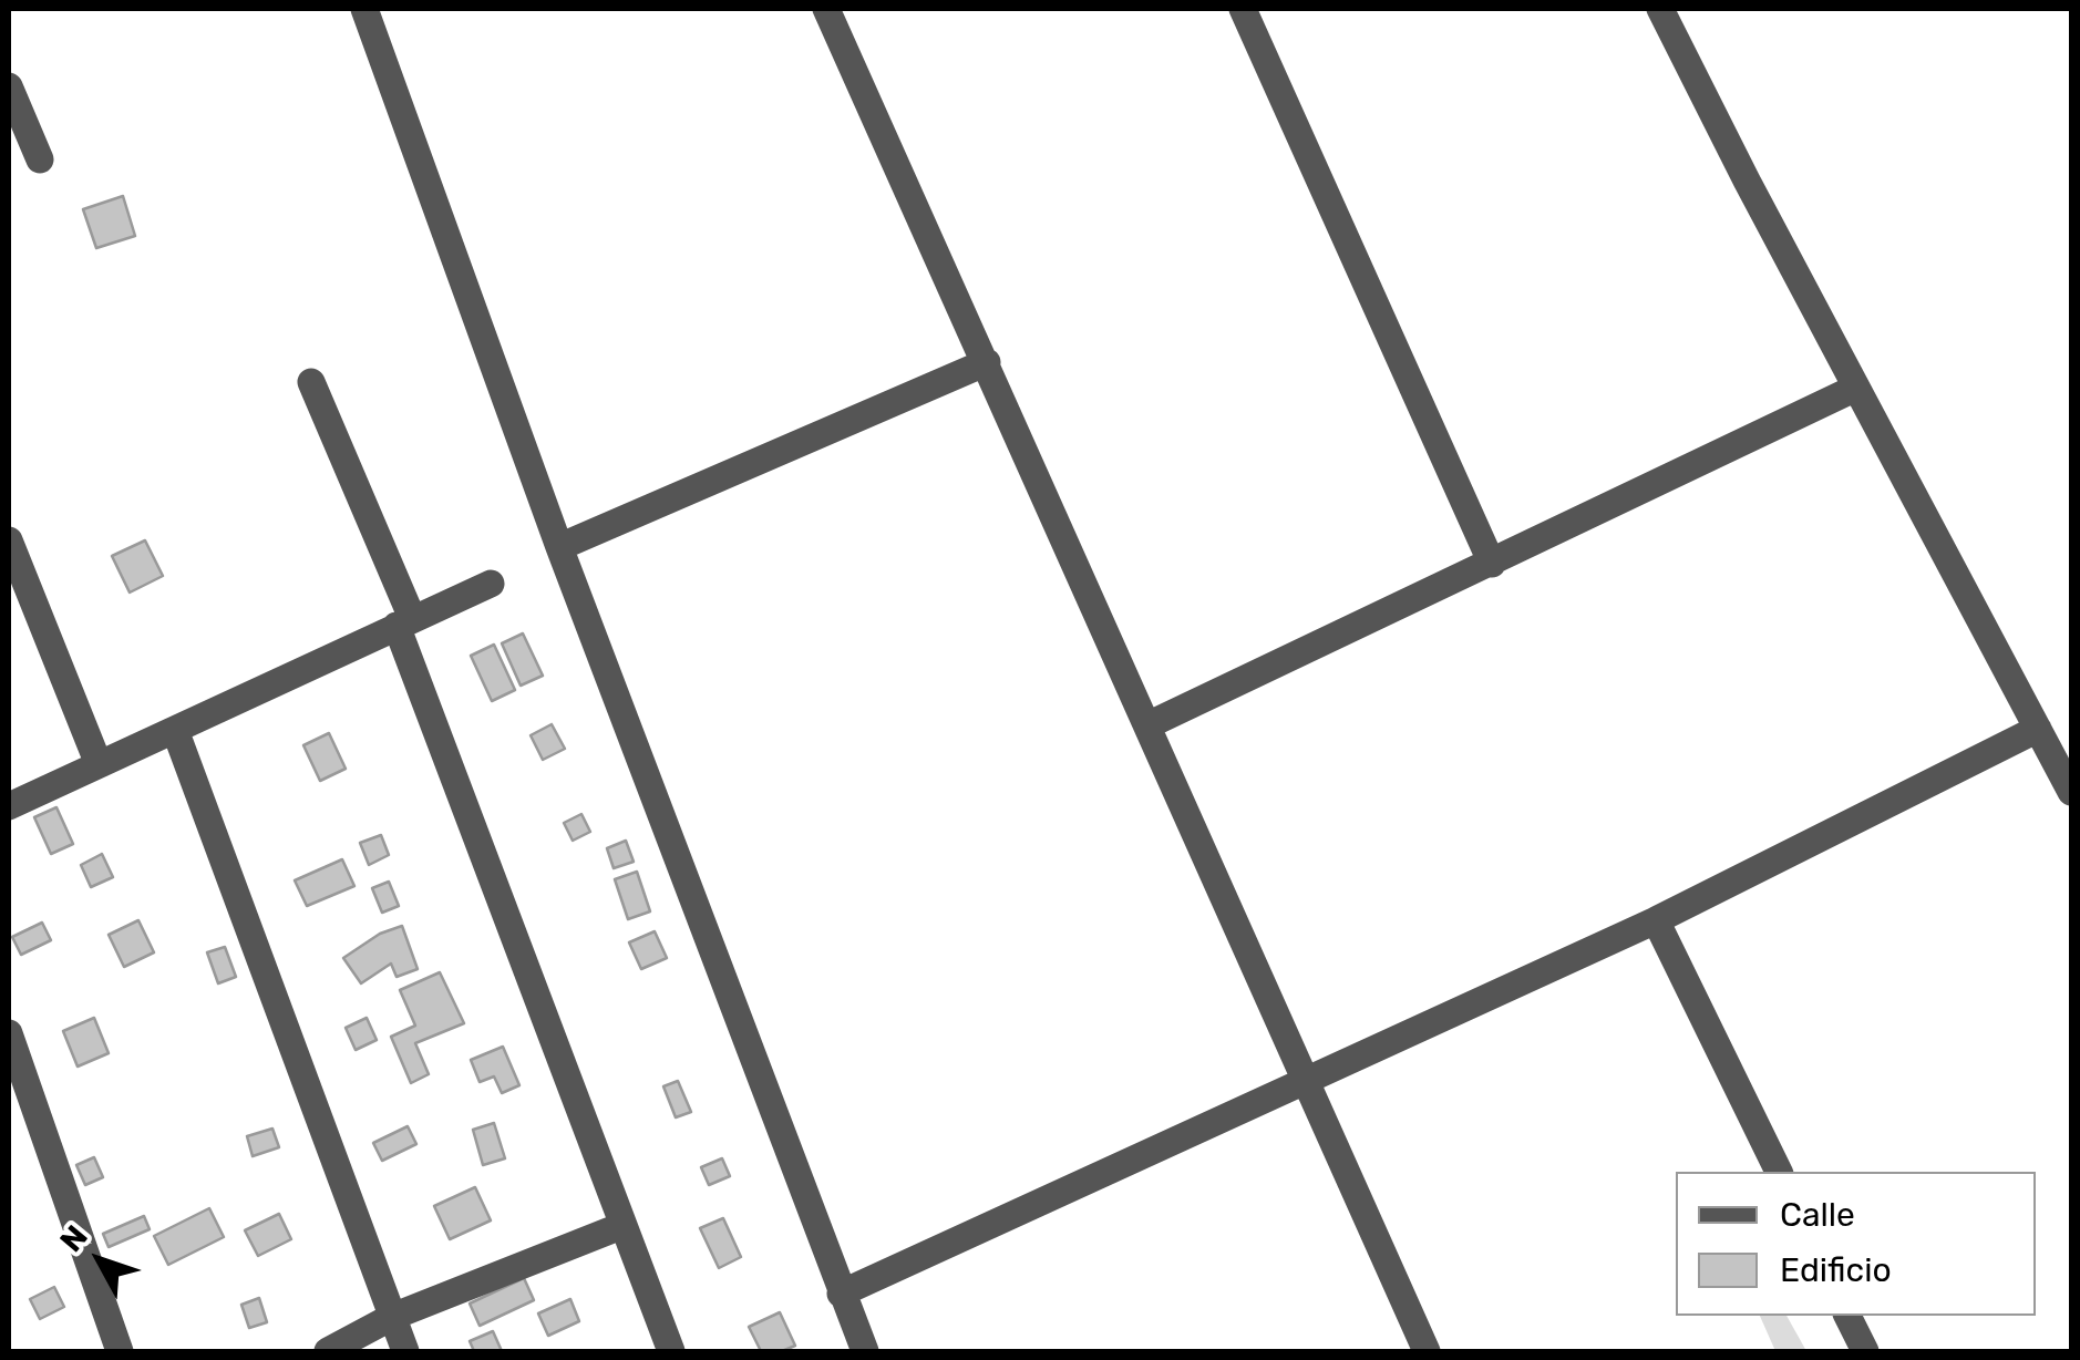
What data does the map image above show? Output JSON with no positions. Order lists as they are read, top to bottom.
{
  "legend": ["Calle", "Edificio"],
  "north": "top left"
}
